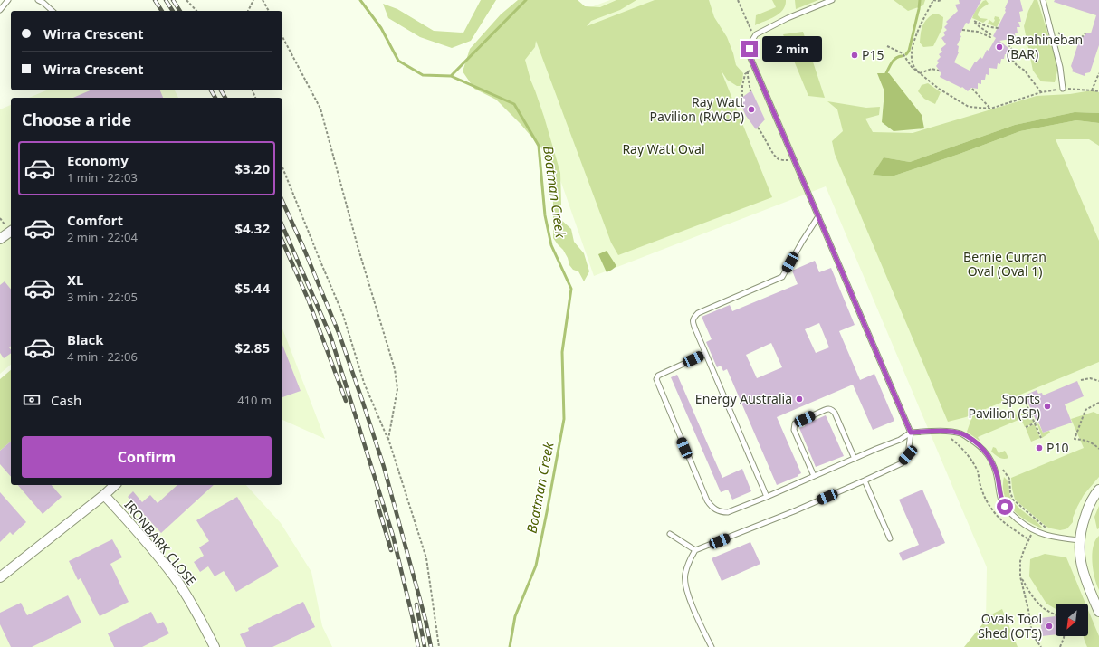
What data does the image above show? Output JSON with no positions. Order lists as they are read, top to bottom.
{
  "streets": {
    "street": ["IRONBARK CLOSE"]
  },
  "water": ["Boatman Creek"],
  "parks": ["Ray Watt Oval", "Bernie Curran Oval (Oval 1)"],
  "places": [
    "Barahineban (BAR)",
    "P15",
    "Ray Watt Pavilion (RWOP)",
    "Energy Australia",
    "Sports Pavilion (SP)",
    "P10",
    "Ovals Tool Shed (OTS)"
  ],
  "north": "bottom left",
  "page": {
    "banner": ["Wirra Crescent", "Wirra Crescent"],
    "bubble": "2 min",
    "heading": "Choose a ride",
    "list": [
      {
        "name": "Economy",
        "note": "1 min · 22:03",
        "value": "$3.20"
      },
      {
        "name": "Comfort",
        "note": "2 min · 22:04",
        "value": "$4.32"
      },
      {
        "name": "XL",
        "note": "3 min · 22:05",
        "value": "$5.44"
      },
      {
        "name": "Black",
        "note": "4 min · 22:06",
        "value": "$2.85"
      }
    ],
    "pay": ["Cash", "410 m"],
    "buttons": "Confirm"
  }
}
